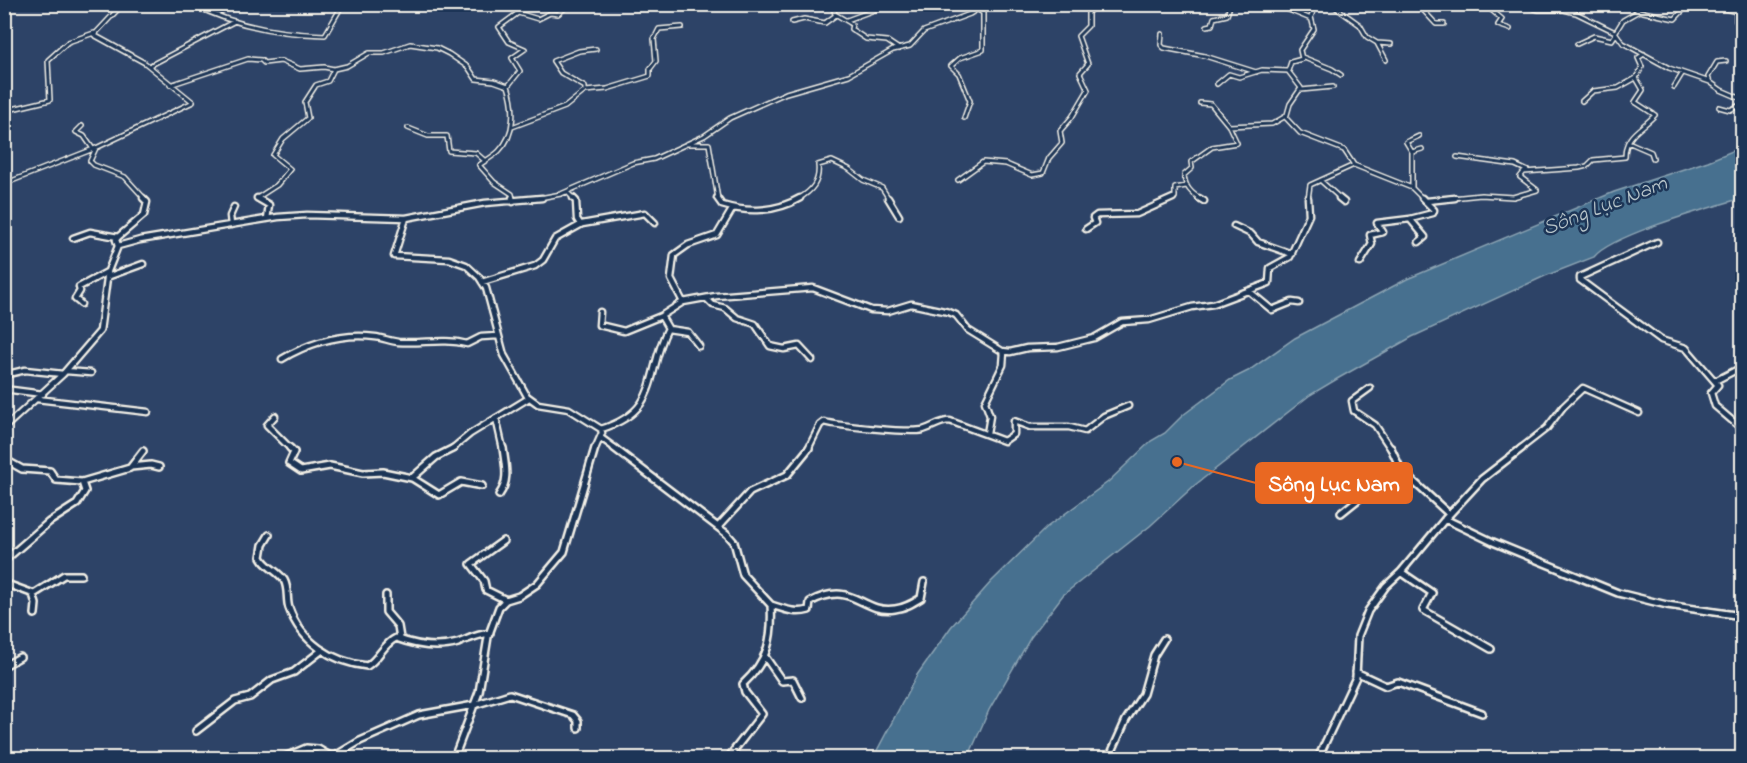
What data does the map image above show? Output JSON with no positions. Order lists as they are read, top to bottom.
{
  "water": ["Sông Lục Nam"],
  "places": ["Sông Lục Nam"]
}
